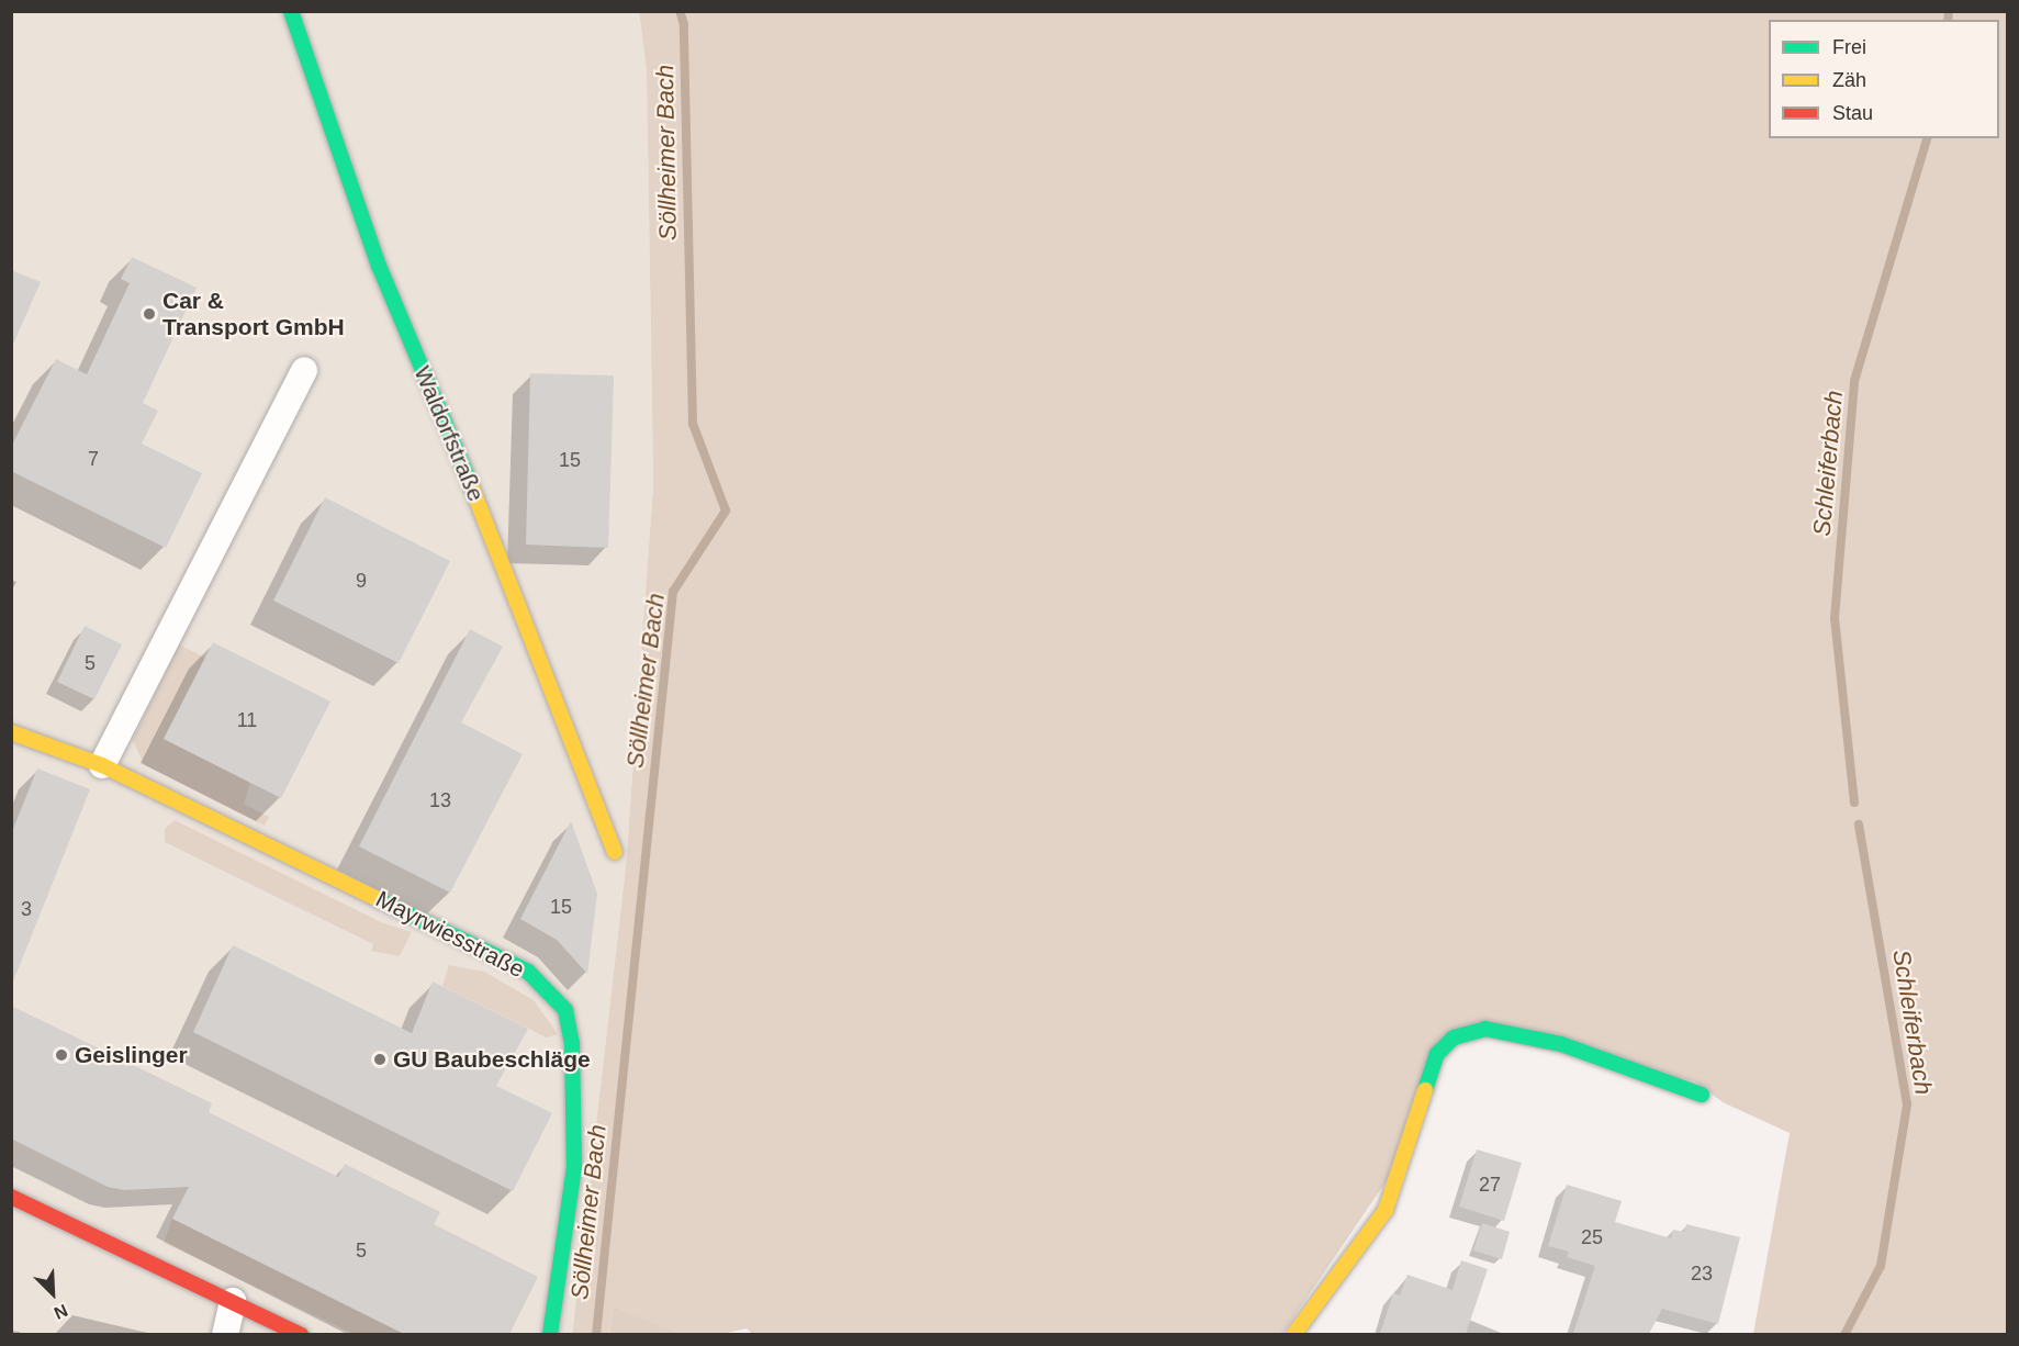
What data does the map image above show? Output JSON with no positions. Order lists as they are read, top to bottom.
{
  "streets": {
    "street": ["Waldorfstraße", "Mayrwiesstraße"]
  },
  "water": ["Söllheimer Bach", "Schleiferbach"],
  "places": ["Car & Transport GmbH", "Geislinger", "GU Baubeschläge"],
  "house_numbers": [
    "7",
    "15",
    "9",
    "5",
    "11",
    "13",
    "15",
    "3",
    "27",
    "25",
    "5",
    "23"
  ],
  "legend": ["Frei", "Zäh", "Stau"],
  "north": "bottom right"
}
